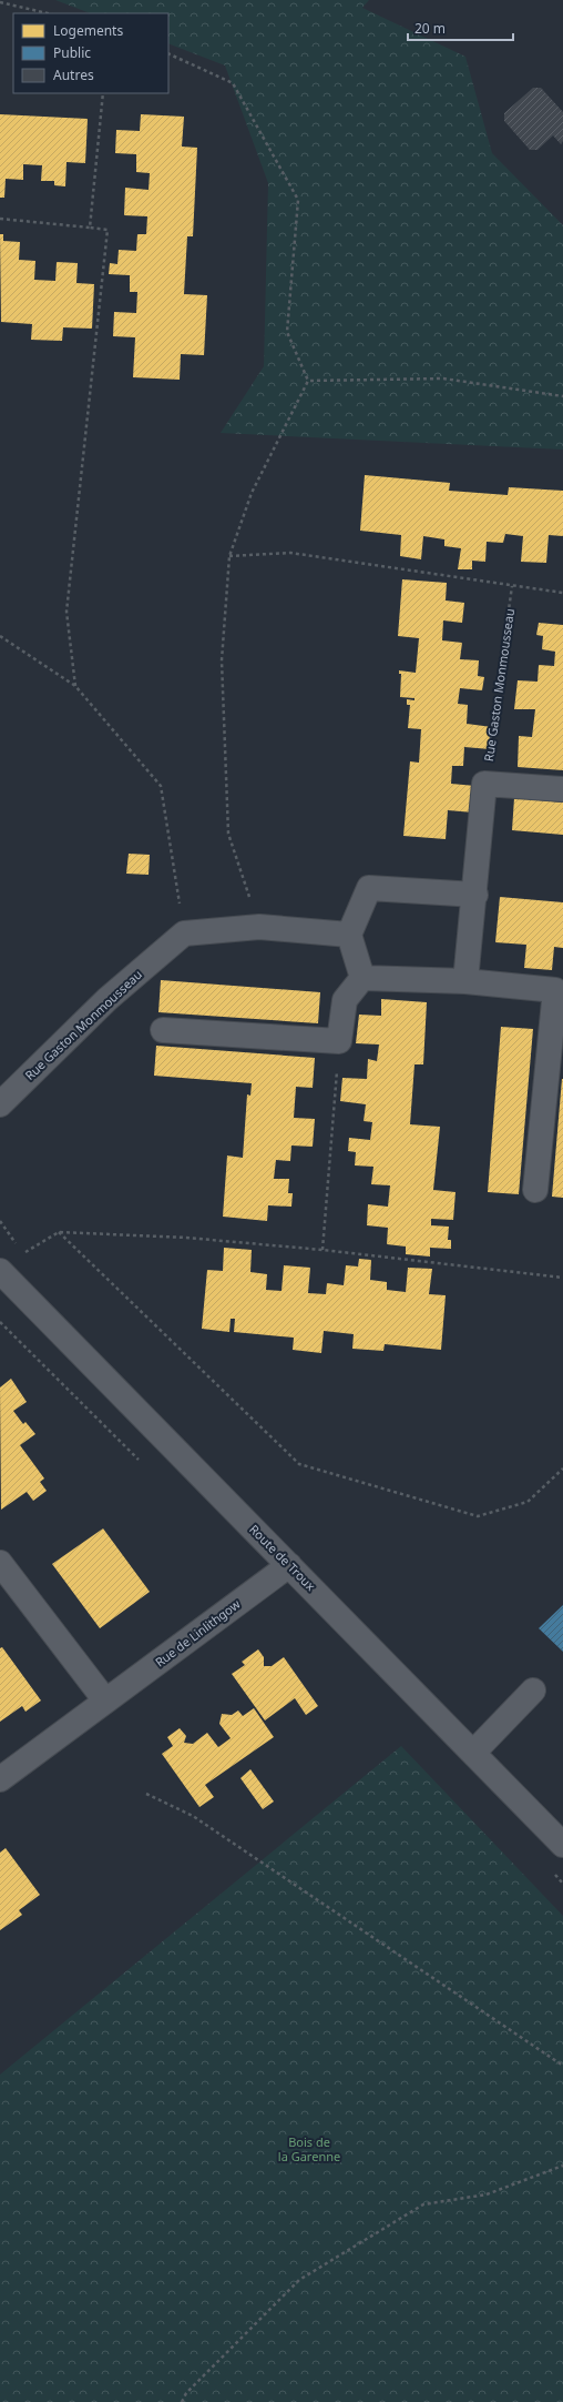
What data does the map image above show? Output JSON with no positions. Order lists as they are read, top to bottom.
{
  "streets": {
    "street": ["Rue Gaston Monmousseau", "Route de Troux", "Rue de Linlithgow"]
  },
  "crossings": [
    ["Route de Troux", "Rue de Linlithgow"]
  ],
  "parks": ["Bois de la Garenne"],
  "legend": ["Logements", "Public", "Autres"],
  "scale_bar": "20 m"
}
